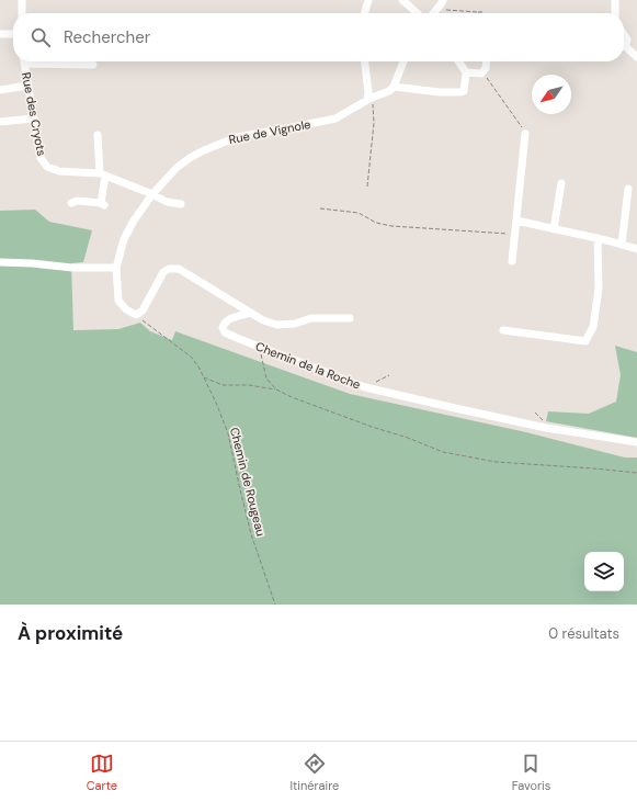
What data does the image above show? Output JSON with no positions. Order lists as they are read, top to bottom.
{
  "streets": {
    "street": ["Rue des Cryots", "Rue de Vignole", "Chemin de la Roche"],
    "path": ["Chemin de Rougeau"]
  },
  "crossings": [
    ["Rue des Cryots", "Rue de Vignole"]
  ],
  "north": "bottom left",
  "page": {
    "search": "Rechercher",
    "heading": ["À proximité", "0 résultats"],
    "nav": ["Carte", "Itinéraire", "Favoris"]
  }
}
